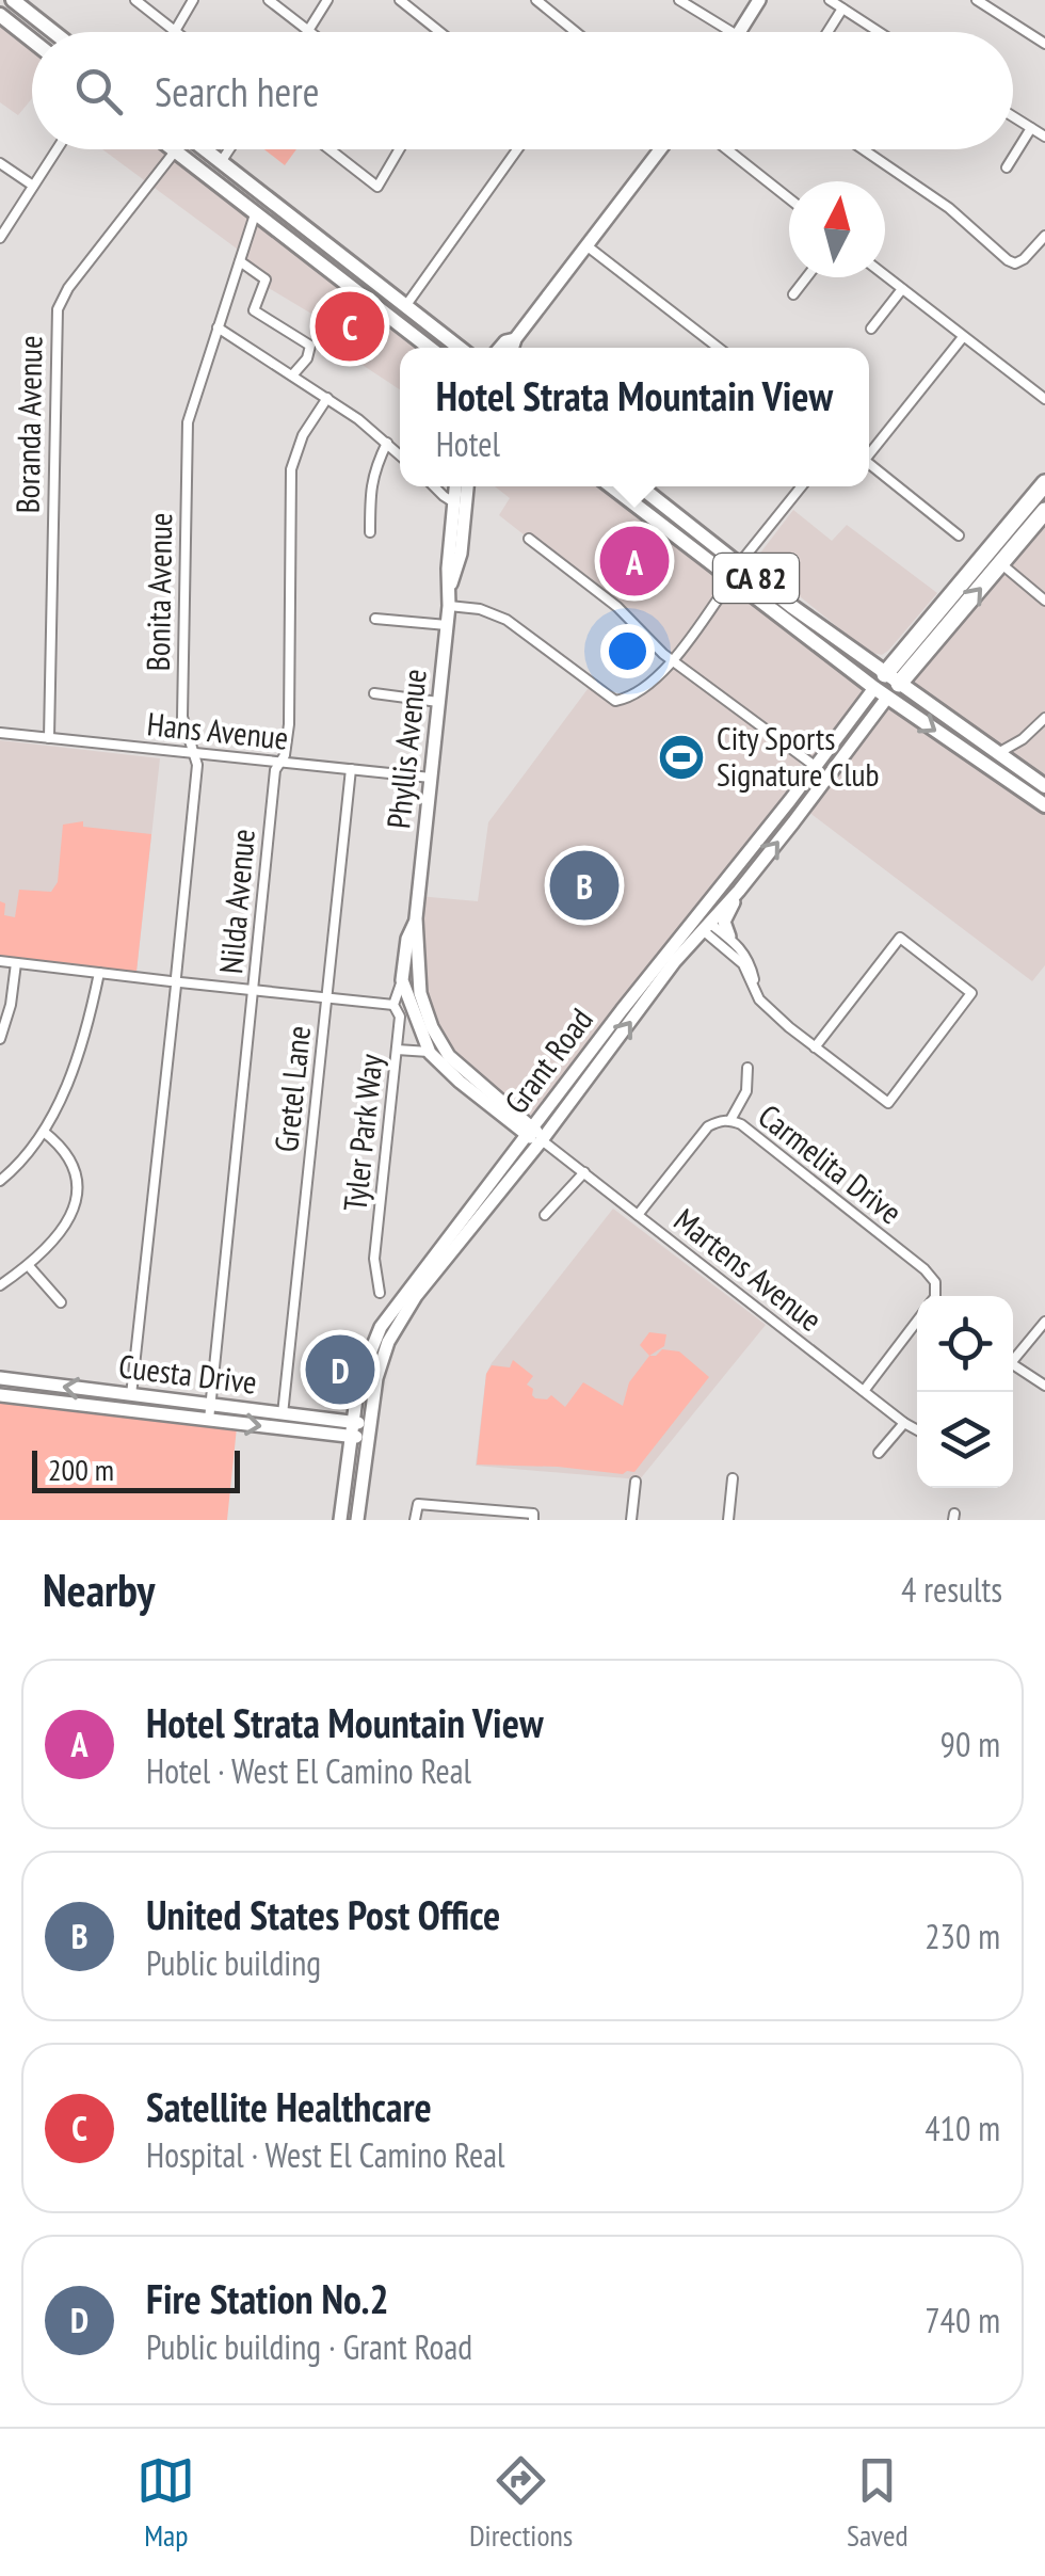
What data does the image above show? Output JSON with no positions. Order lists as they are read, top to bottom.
{
  "streets": {
    "main road": [
      "CA 82",
      "Phyllis Avenue",
      "Grant Road",
      "Cuesta Drive"
    ],
    "street": [
      "Boranda Avenue",
      "Bonita Avenue",
      "Hans Avenue",
      "Nilda Avenue",
      "Gretel Lane",
      "Tyler Park Way",
      "Carmelita Drive",
      "Martens Avenue"
    ]
  },
  "crossings": [
    ["Boranda Avenue", "Hans Avenue"],
    ["CA 82", "Grant Road"],
    ["Bonita Avenue", "Hans Avenue"],
    ["Bonita Avenue", "Cuesta Drive"],
    ["Hans Avenue", "Phyllis Avenue"],
    ["Hans Avenue", "Nilda Avenue"],
    ["Hans Avenue", "Gretel Lane"],
    ["Phyllis Avenue", "Grant Road"],
    ["Phyllis Avenue", "Tyler Park Way"],
    ["Phyllis Avenue", "Martens Avenue"],
    ["Nilda Avenue", "Cuesta Drive"],
    ["Grant Road", "Martens Avenue"],
    ["Grant Road", "Cuesta Drive"],
    ["Gretel Lane", "Cuesta Drive"],
    ["Carmelita Drive", "Martens Avenue"]
  ],
  "places": {
    "sports": ["City Sports Signature Club"]
  },
  "scale_bar": "200 m",
  "north": "top",
  "page": {
    "search": "Search here",
    "pins": [
      "C",
      "A",
      "B",
      "D"
    ],
    "popup": ["Hotel Strata Mountain View", "Hotel"],
    "scale": "200 m",
    "heading": ["Nearby", "4 results"],
    "list": [
      {
        "mark": "A",
        "name": "Hotel Strata Mountain View",
        "note": "Hotel · West El Camino Real",
        "value": "90 m"
      },
      {
        "mark": "B",
        "name": "United States Post Office",
        "note": "Public building",
        "value": "230 m"
      },
      {
        "mark": "C",
        "name": "Satellite Healthcare",
        "note": "Hospital · West El Camino Real",
        "value": "410 m"
      },
      {
        "mark": "D",
        "name": "Fire Station No.2",
        "note": "Public building · Grant Road",
        "value": "740 m"
      }
    ],
    "nav": ["Map", "Directions", "Saved"]
  }
}
